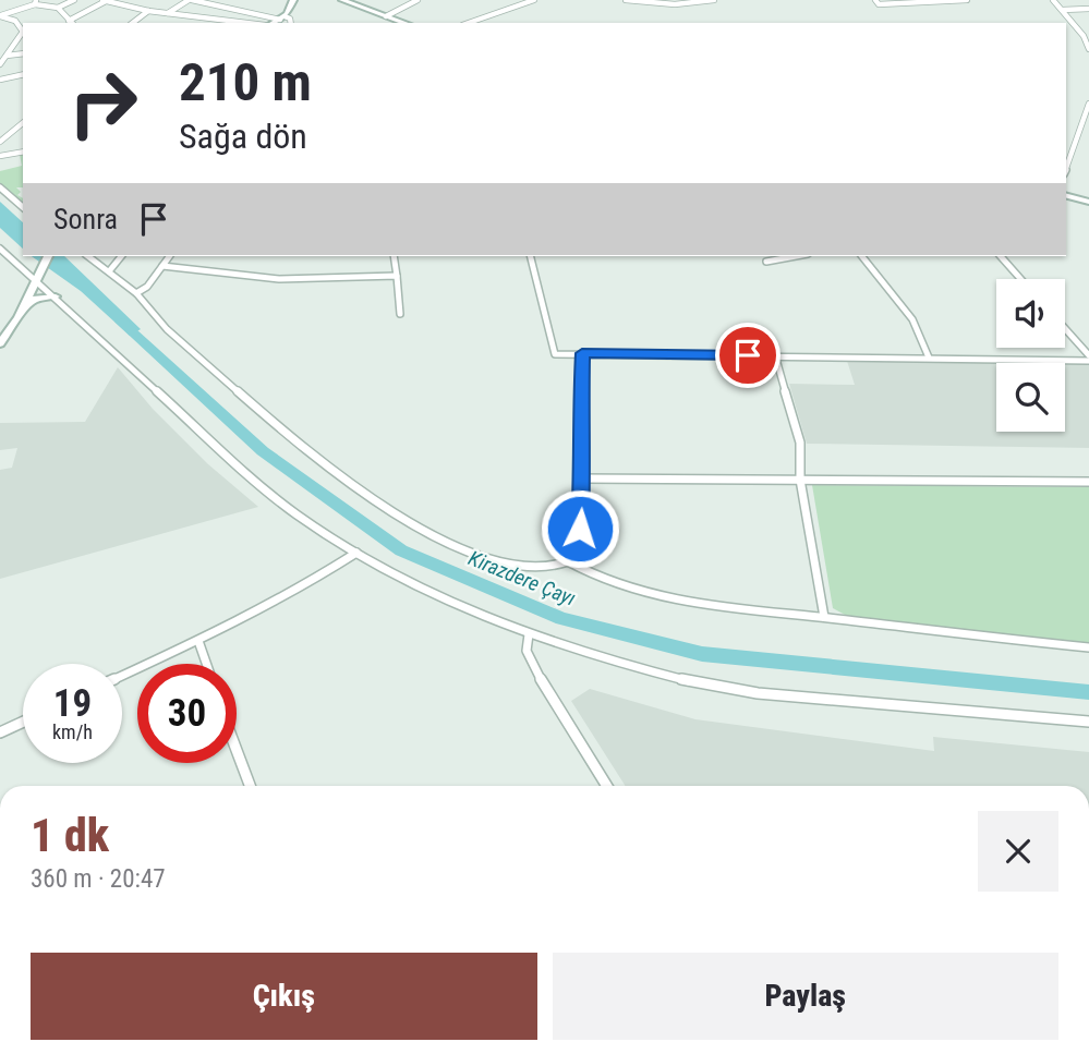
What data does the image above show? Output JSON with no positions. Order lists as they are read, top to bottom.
{
  "water": ["Kirazdere Çayı"],
  "page": {
    "turn": ["210 m", "Sağa dön"],
    "then": "Sonra",
    "speed": "19 km/h",
    "limit": "30",
    "heading": ["1 dk", "360 m · 20:47"],
    "buttons": ["Çıkış", "Paylaş"]
  }
}
